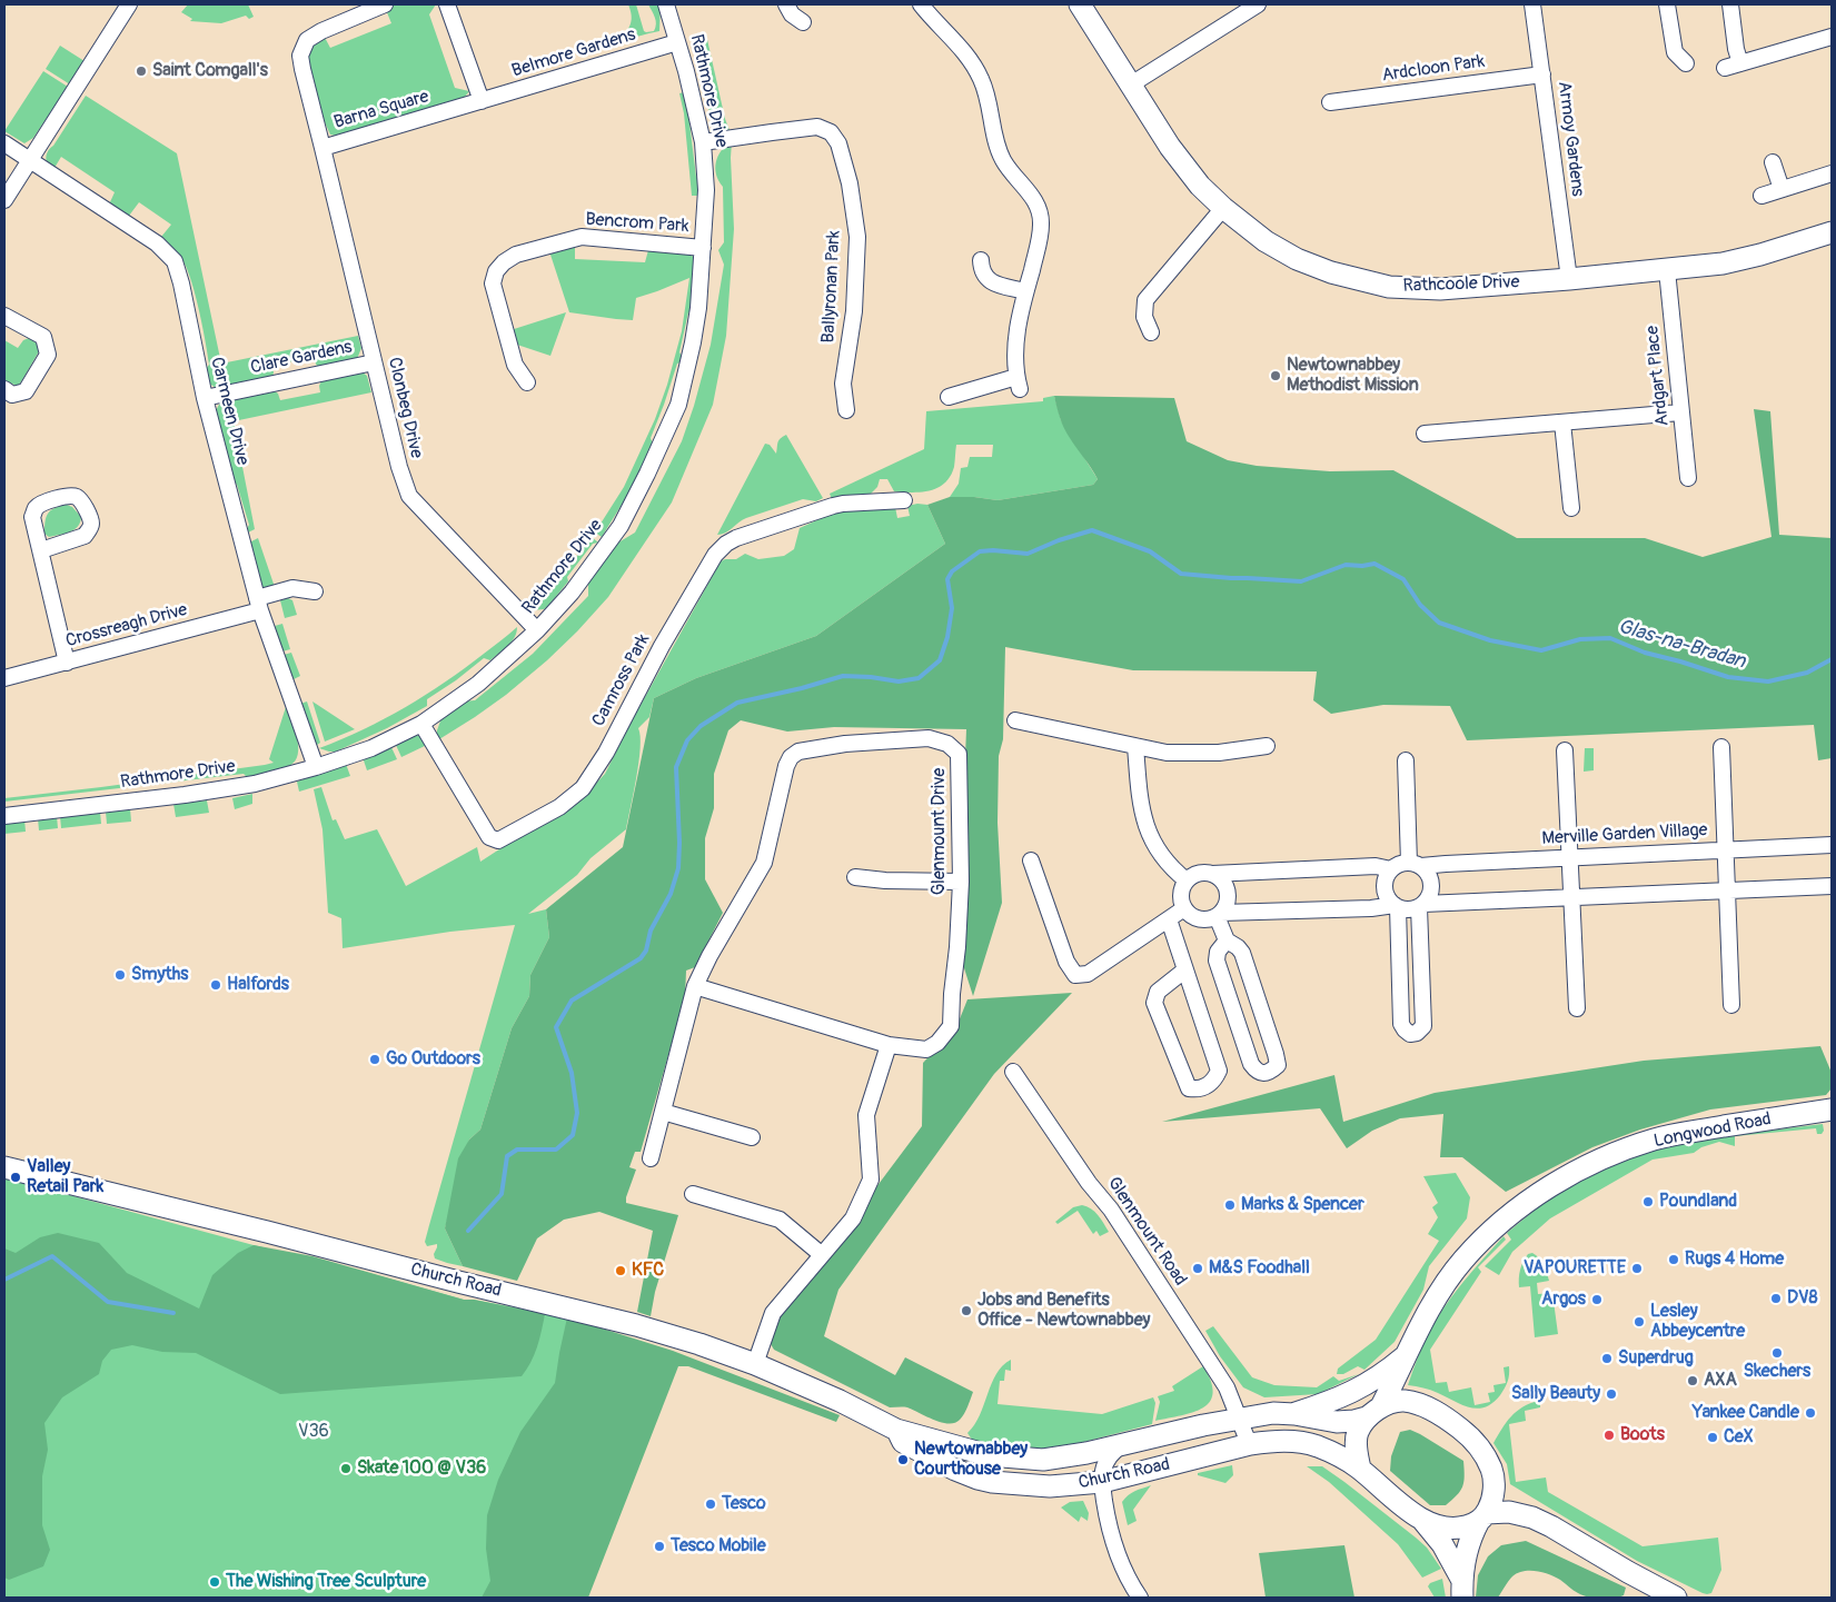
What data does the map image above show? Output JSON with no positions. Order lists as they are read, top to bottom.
{
  "streets": {
    "street": [
      "Belmore Gardens",
      "Ardcloon Park",
      "Rathmore Drive",
      "Barna Square",
      "Armoy Gardens",
      "Bencrom Park",
      "Rathcoole Drive",
      "Ballyronan Park",
      "Clare Gardens",
      "Ardgart Place",
      "Clonbeg Drive",
      "Carmeen Drive",
      "Crossreagh Drive",
      "Camross Park",
      "Glenmount Drive",
      "Merville Garden Village",
      "Longwood Road",
      "Glenmount Road",
      "Church Road"
    ]
  },
  "crossings": [
    ["Belmore Gardens", "Rathmore Drive"],
    ["Belmore Gardens", "Barna Square"],
    ["Ardcloon Park", "Armoy Gardens"],
    ["Rathmore Drive", "Bencrom Park"],
    ["Rathmore Drive", "Ballyronan Park"],
    ["Rathmore Drive", "Clonbeg Drive"],
    ["Rathmore Drive", "Carmeen Drive"],
    ["Rathmore Drive", "Camross Park"],
    ["Barna Square", "Clonbeg Drive"],
    ["Armoy Gardens", "Rathcoole Drive"],
    ["Rathcoole Drive", "Ardgart Place"],
    ["Clare Gardens", "Clonbeg Drive"],
    ["Clare Gardens", "Carmeen Drive"],
    ["Carmeen Drive", "Crossreagh Drive"],
    ["Longwood Road", "Church Road"],
    ["Glenmount Road", "Church Road"]
  ],
  "water": ["Glas-na-Bradan"],
  "parks": ["V36"],
  "places": [
    "Saint Comgall's",
    "Newtownabbey Methodist Mission",
    "Smyths",
    "Halfords",
    "Go Outdoors",
    "Valley Retail Park",
    "Poundland",
    "Marks & Spencer",
    "Rugs 4 Home",
    "M&S Foodhall",
    "VAPOURETTE",
    "KFC",
    "DV8",
    "Argos",
    "Jobs and Benefits Office - Newtownabbey",
    "Lesley Abbeycentre",
    "Skechers",
    "Superdrug",
    "AXA",
    "Sally Beauty",
    "Yankee Candle",
    "Boots",
    "CeX",
    "Newtownabbey Courthouse",
    "Skate 100 @ V36",
    "Tesco",
    "Tesco Mobile",
    "The Wishing Tree Sculpture"
  ]
}
